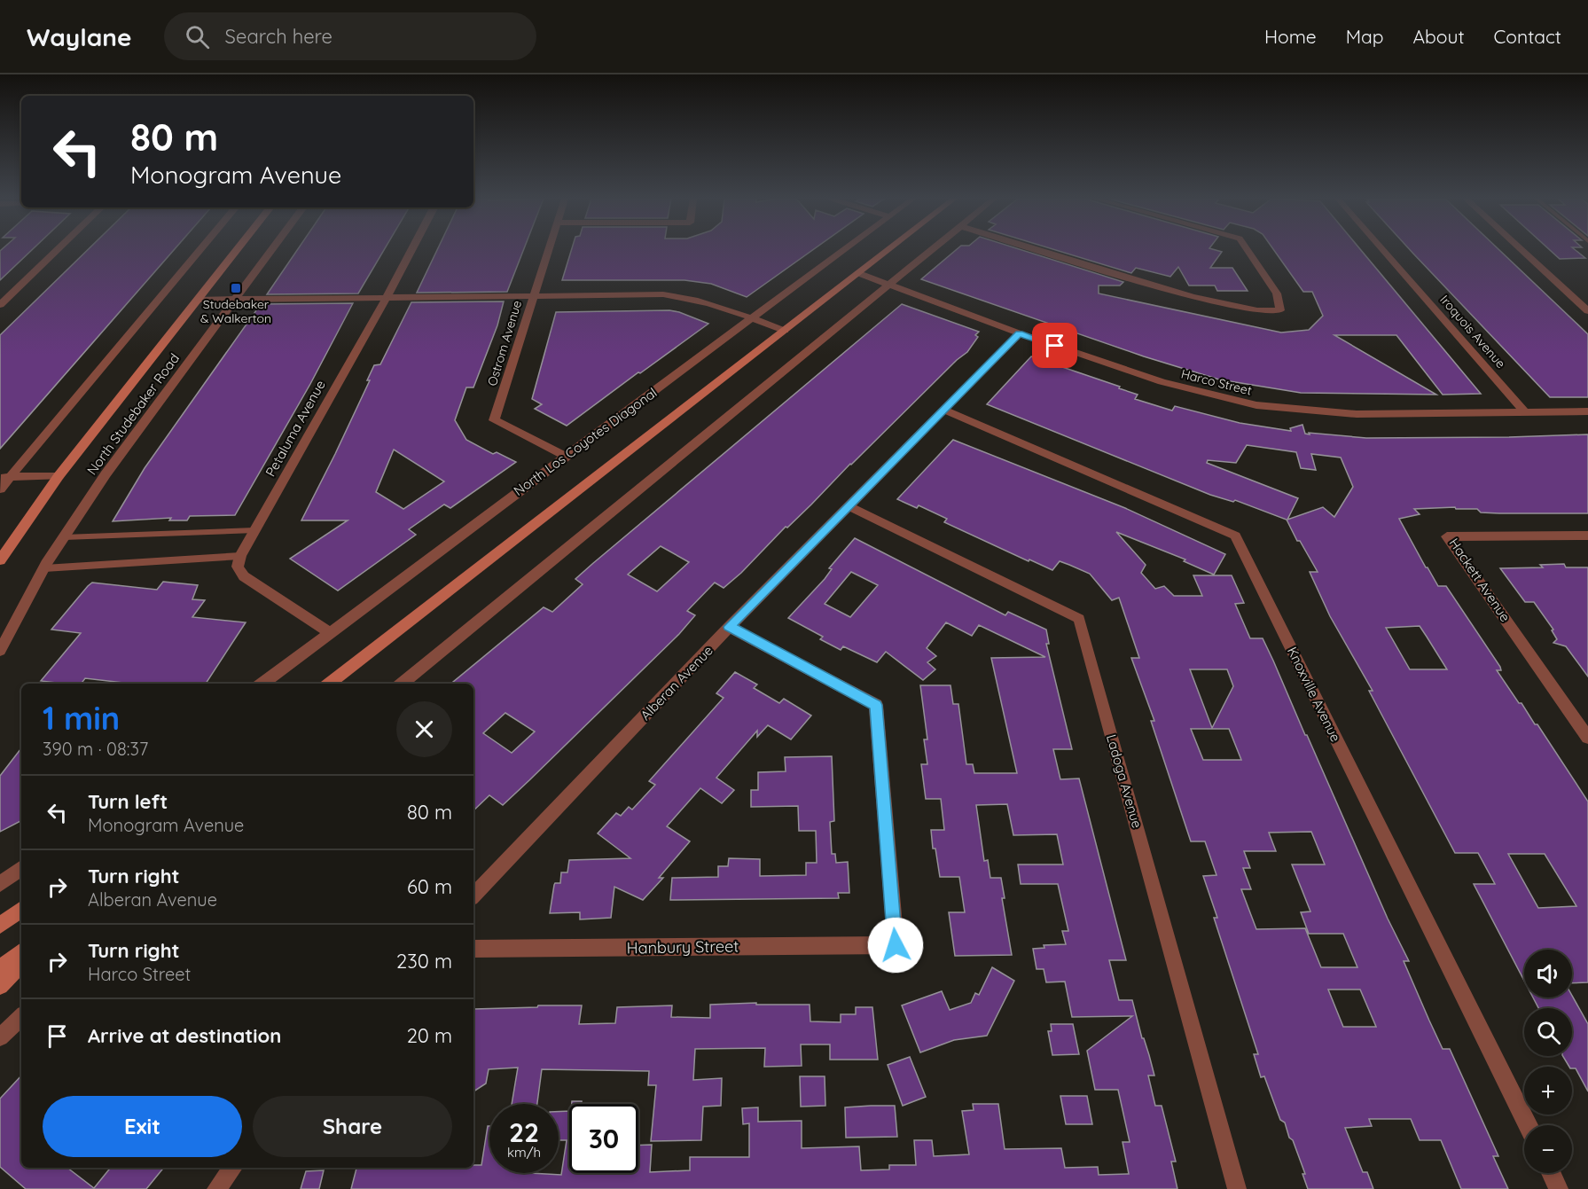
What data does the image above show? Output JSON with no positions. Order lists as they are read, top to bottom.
{
  "streets": {
    "main road": ["North Studebaker Road"],
    "street": [
      "Iroquois Avenue",
      "Ostrom Avenue",
      "Harco Street",
      "Petaluma Avenue",
      "North Los Coyotes Diagonal",
      "Hackett Avenue",
      "Alberan Avenue",
      "Knoxville Avenue",
      "Ladoga Avenue",
      "Hanbury Street"
    ]
  },
  "crossings": [
    ["Iroquois Avenue", "Harco Street"],
    ["Ostrom Avenue", "North Los Coyotes Diagonal"],
    ["Harco Street", "Alberan Avenue"],
    ["Alberan Avenue", "Knoxville Avenue"],
    ["Alberan Avenue", "Ladoga Avenue"],
    ["Alberan Avenue", "Hanbury Street"]
  ],
  "places": {
    "transit": ["Studebaker & Walkerton"]
  },
  "page": {
    "header": "Waylane",
    "search": "Search here",
    "nav": [
      "Home",
      "Map",
      "About",
      "Contact"
    ],
    "turn": ["80 m", "Monogram Avenue"],
    "heading": ["1 min", "390 m · 08:37"],
    "list": [
      {
        "name": "Turn left",
        "note": "Monogram Avenue",
        "value": "80 m"
      },
      {
        "name": "Turn right",
        "note": "Alberan Avenue",
        "value": "60 m"
      },
      {
        "name": "Turn right",
        "note": "Harco Street",
        "value": "230 m"
      },
      {
        "name": "Arrive at destination",
        "value": "20 m"
      }
    ],
    "map_buttons": ["+", "−"],
    "buttons": ["Exit", "Share"],
    "speed": "22 km/h",
    "limit": "30"
  }
}
